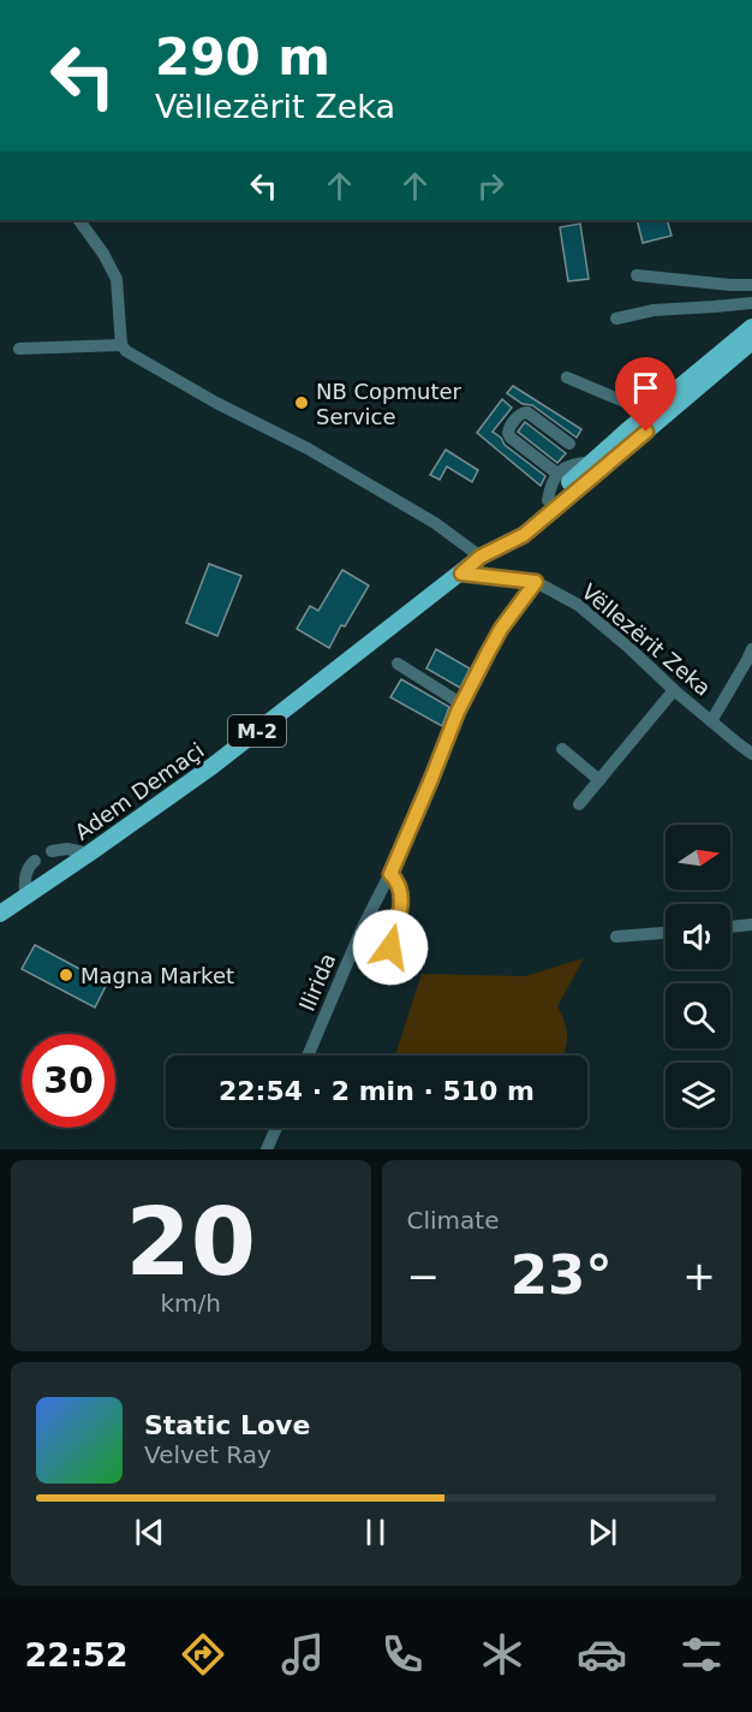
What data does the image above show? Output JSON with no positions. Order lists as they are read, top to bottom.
{
  "streets": {
    "main road": ["M-2", "Adem Demaçi"],
    "street": ["Vëllezërit Zeka", "Ilirida"]
  },
  "crossings": [
    ["Vëllezërit Zeka", "Adem Demaçi"],
    ["Vëllezërit Zeka", "Ilirida"]
  ],
  "places": ["NB Copmuter Service", "Magna Market"],
  "north": "right",
  "page": {
    "turn": ["290 m", "Vëllezërit Zeka"],
    "limit": "30",
    "trip": "22:54 · 2 min · 510 m",
    "tile": [
      ["20", "km/h"],
      "Climate"
    ],
    "heat": ["−", "23°", "+"],
    "song": ["Static Love", "Velvet Ray"],
    "tabs": "22:52"
  }
}
